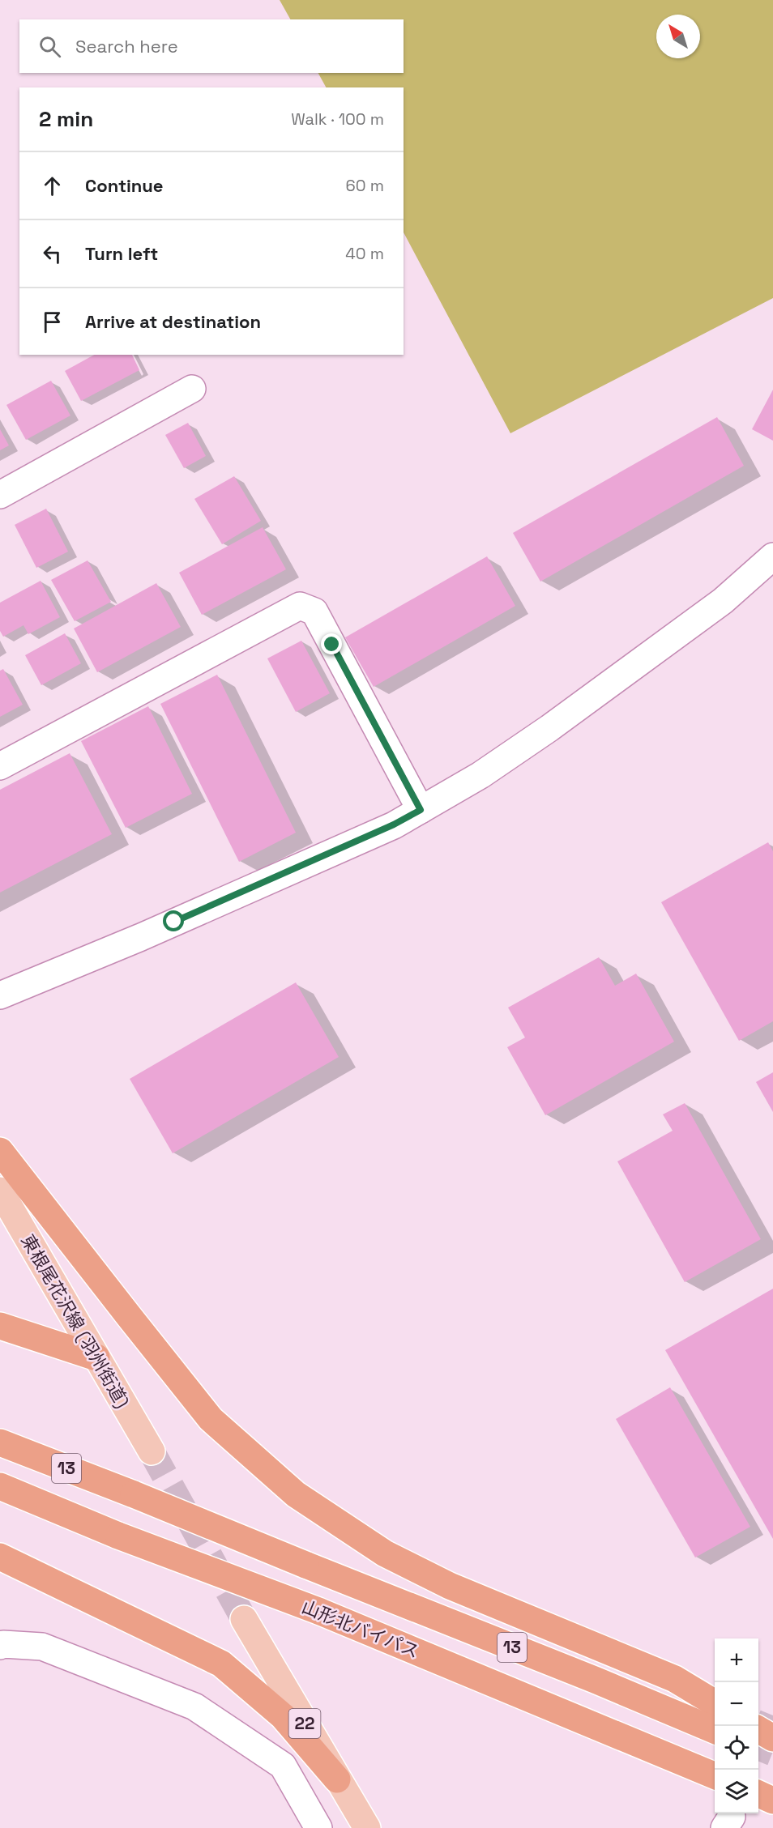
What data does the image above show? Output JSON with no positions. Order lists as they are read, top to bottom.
{
  "streets": {
    "highway": ["13", "山形北バイパス"],
    "main road": ["東根尾花沢線 (羽州街道)", "22"]
  },
  "north": "top left",
  "page": {
    "search": "Search here",
    "heading": ["2 min", "Walk · 100 m"],
    "list": [
      ["Continue", "60 m"],
      ["Turn left", "40 m"],
      "Arrive at destination"
    ],
    "map_buttons": ["+", "−"]
  }
}
